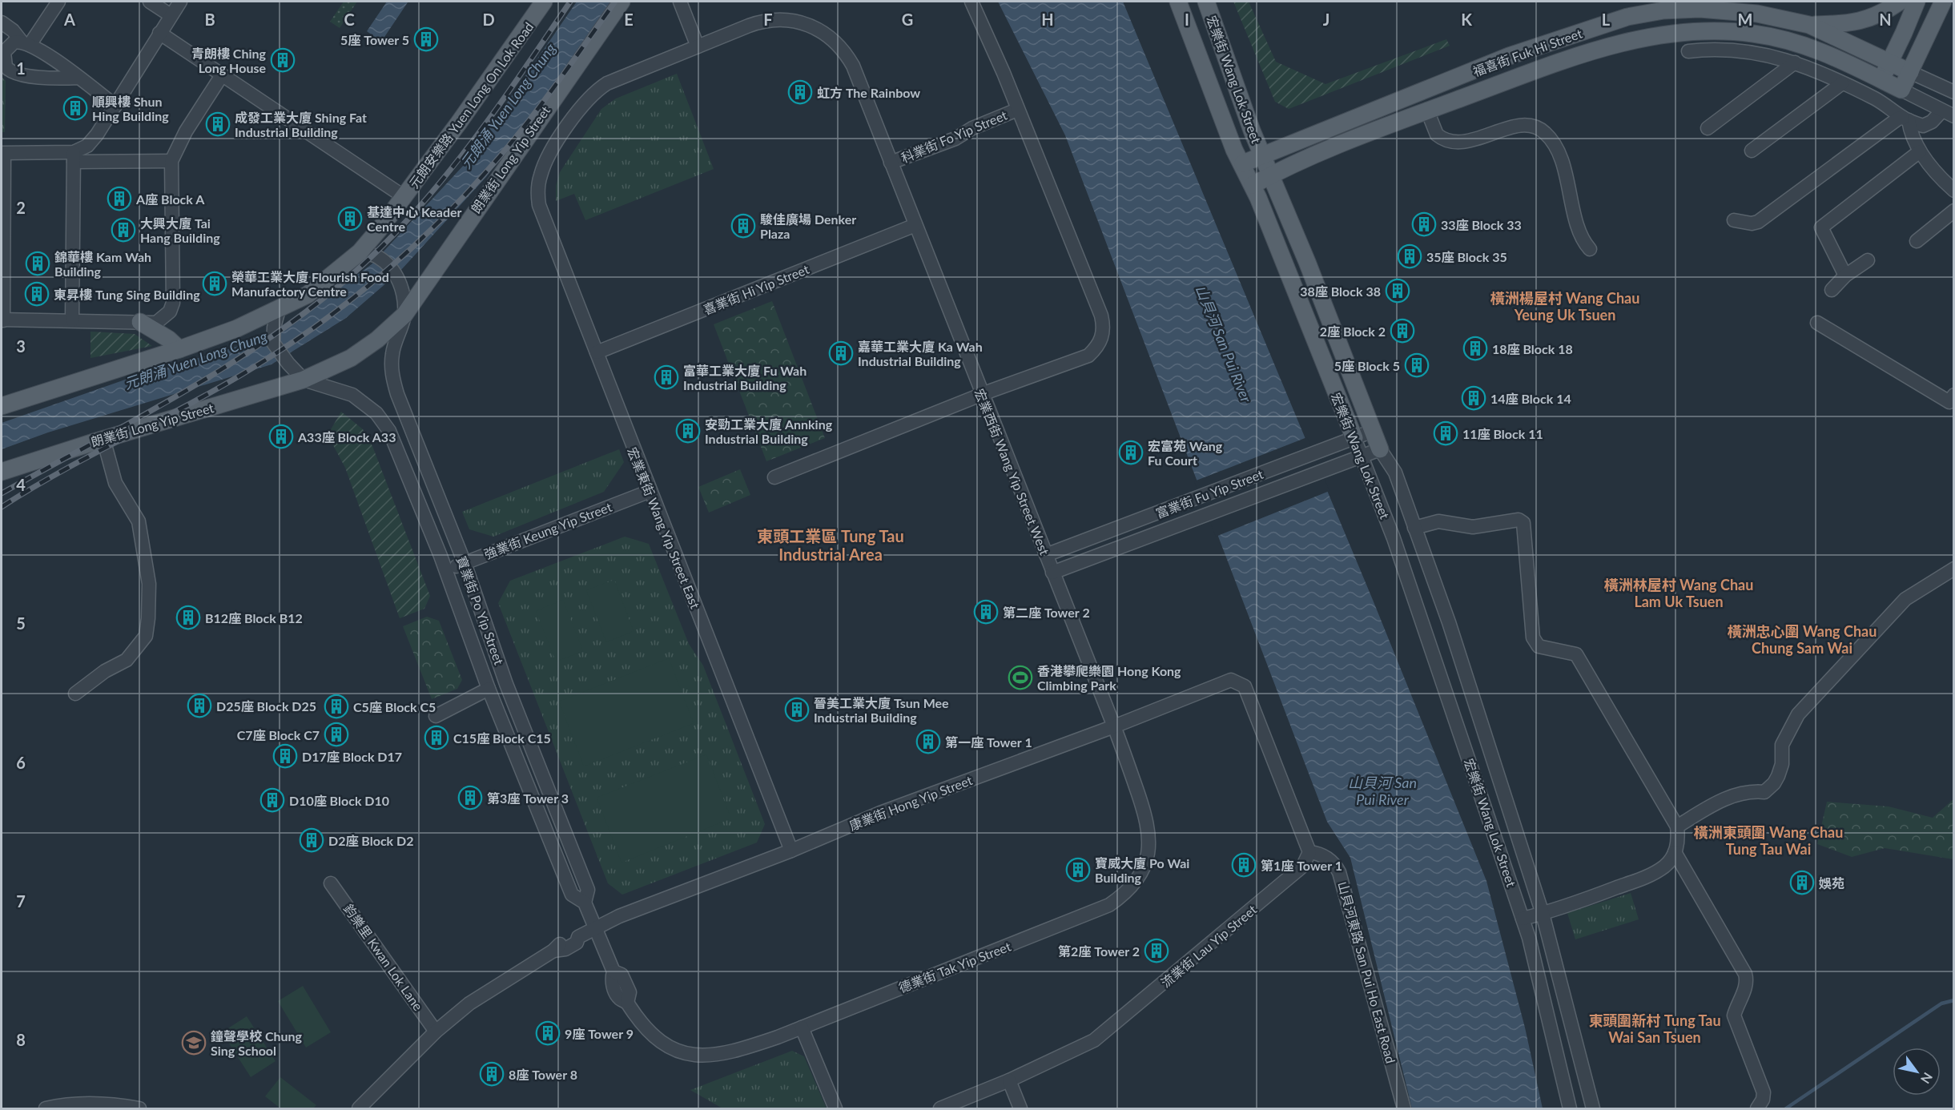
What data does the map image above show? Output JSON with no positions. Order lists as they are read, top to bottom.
{
  "streets": {
    "main road": [
      "福喜街 Fuk Hi Street",
      "宏樂街 Wang Lok Street",
      "元朗安樂路 Yuen Long On Lok Road",
      "朗業街 Long Yip Street"
    ],
    "street": [
      "科業街 Fo Yip Street",
      "喜業街 Hi Yip Street",
      "宏業西街 Wang Yip Street West",
      "富業街 Fu Yip Street",
      "宏業東街 Wang Yip Street East",
      "強業街 Keung Yip Street",
      "寶業街 Po Yip Street",
      "康業街 Hong Yip Street",
      "流業街 Lau Yip Street",
      "鈞樂里 Kwan Lok Lane",
      "德業街 Tak Yip Street",
      "山貝河東路 San Pui Ho East Road"
    ]
  },
  "crossings": [
    ["福喜街 Fuk Hi Street", "宏樂街 Wang Lok Street"],
    ["宏樂街 Wang Lok Street", "富業街 Fu Yip Street"],
    ["科業街 Fo Yip Street", "宏業西街 Wang Yip Street West"],
    ["朗業街 Long Yip Street", "寶業街 Po Yip Street"],
    ["喜業街 Hi Yip Street", "宏業西街 Wang Yip Street West"],
    ["喜業街 Hi Yip Street", "宏業東街 Wang Yip Street East"],
    ["宏業西街 Wang Yip Street West", "富業街 Fu Yip Street"],
    ["宏業西街 Wang Yip Street West", "宏業東街 Wang Yip Street East"],
    ["宏業西街 Wang Yip Street West", "康業街 Hong Yip Street"],
    ["宏業西街 Wang Yip Street West", "德業街 Tak Yip Street"],
    ["宏業東街 Wang Yip Street East", "強業街 Keung Yip Street"],
    ["宏業東街 Wang Yip Street East", "康業街 Hong Yip Street"],
    ["強業街 Keung Yip Street", "寶業街 Po Yip Street"],
    ["寶業街 Po Yip Street", "康業街 Hong Yip Street"],
    ["寶業街 Po Yip Street", "德業街 Tak Yip Street"],
    ["康業街 Hong Yip Street", "流業街 Lau Yip Street"],
    ["康業街 Hong Yip Street", "鈞樂里 Kwan Lok Lane"],
    ["康業街 Hong Yip Street", "德業街 Tak Yip Street"],
    ["康業街 Hong Yip Street", "山貝河東路 San Pui Ho East Road"],
    ["流業街 Lau Yip Street", "山貝河東路 San Pui Ho East Road"]
  ],
  "districts": [
    "橫洲楊屋村 Wang Chau Yeung Uk Tsuen",
    "東頭工業區 Tung Tau Industrial Area",
    "橫洲林屋村 Wang Chau Lam Uk Tsuen",
    "橫洲忠心圍 Wang Chau Chung Sam Wai",
    "橫洲東頭圍 Wang Chau Tung Tau Wai",
    "東頭圍新村 Tung Tau Wai San Tsuen"
  ],
  "water": ["元朗涌 Yuen Long Chung", "山貝河 San Pui River"],
  "places": {
    "building": [
      "5座 Tower 5",
      "青朗樓 Ching Long House",
      "虹方 The Rainbow",
      "順興樓 Shun Hing Building",
      "成發工業大廈 Shing Fat Industrial Building",
      "A座 Block A",
      "基達中心 Keader Centre",
      "33座 Block 33",
      "駿佳廣場 Denker Plaza",
      "大興大廈 Tai Hang Building",
      "35座 Block 35",
      "錦華樓 Kam Wah Building",
      "榮華工業大廈 Flourish Food Manufactory Centre",
      "38座 Block 38",
      "東昇樓 Tung Sing Building",
      "2座 Block 2",
      "18座 Block 18",
      "嘉華工業大廈 Ka Wah Industrial Building",
      "5座 Block 5",
      "富華工業大廈 Fu Wah Industrial Building",
      "14座 Block 14",
      "安勁工業大廈 Annking Industrial Building",
      "11座 Block 11",
      "A33座 Block A33",
      "宏富苑 Wang Fu Court",
      "第二座 Tower 2",
      "B12座 Block B12",
      "D25座 Block D25",
      "C5座 Block C5",
      "晉美工業大廈 Tsun Mee Industrial Building",
      "C7座 Block C7",
      "C15座 Block C15",
      "第一座 Tower 1",
      "D17座 Block D17",
      "第3座 Tower 3",
      "D10座 Block D10",
      "D2座 Block D2",
      "第1座 Tower 1",
      "寶威大廈 Po Wai Building",
      "娛苑",
      "第2座 Tower 2",
      "9座 Tower 9",
      "8座 Tower 8"
    ],
    "sports": ["香港攀爬樂園 Hong Kong Climbing Park"],
    "school or university": ["鐘聲學校 Chung Sing School"]
  },
  "north": "bottom right",
  "grid": {
    "columns": [
      "A",
      "B",
      "C",
      "D",
      "E",
      "F",
      "G",
      "H",
      "I",
      "J",
      "K",
      "L",
      "M",
      "N"
    ],
    "rows": [
      "1",
      "2",
      "3",
      "4",
      "5",
      "6",
      "7",
      "8"
    ]
  }
}
